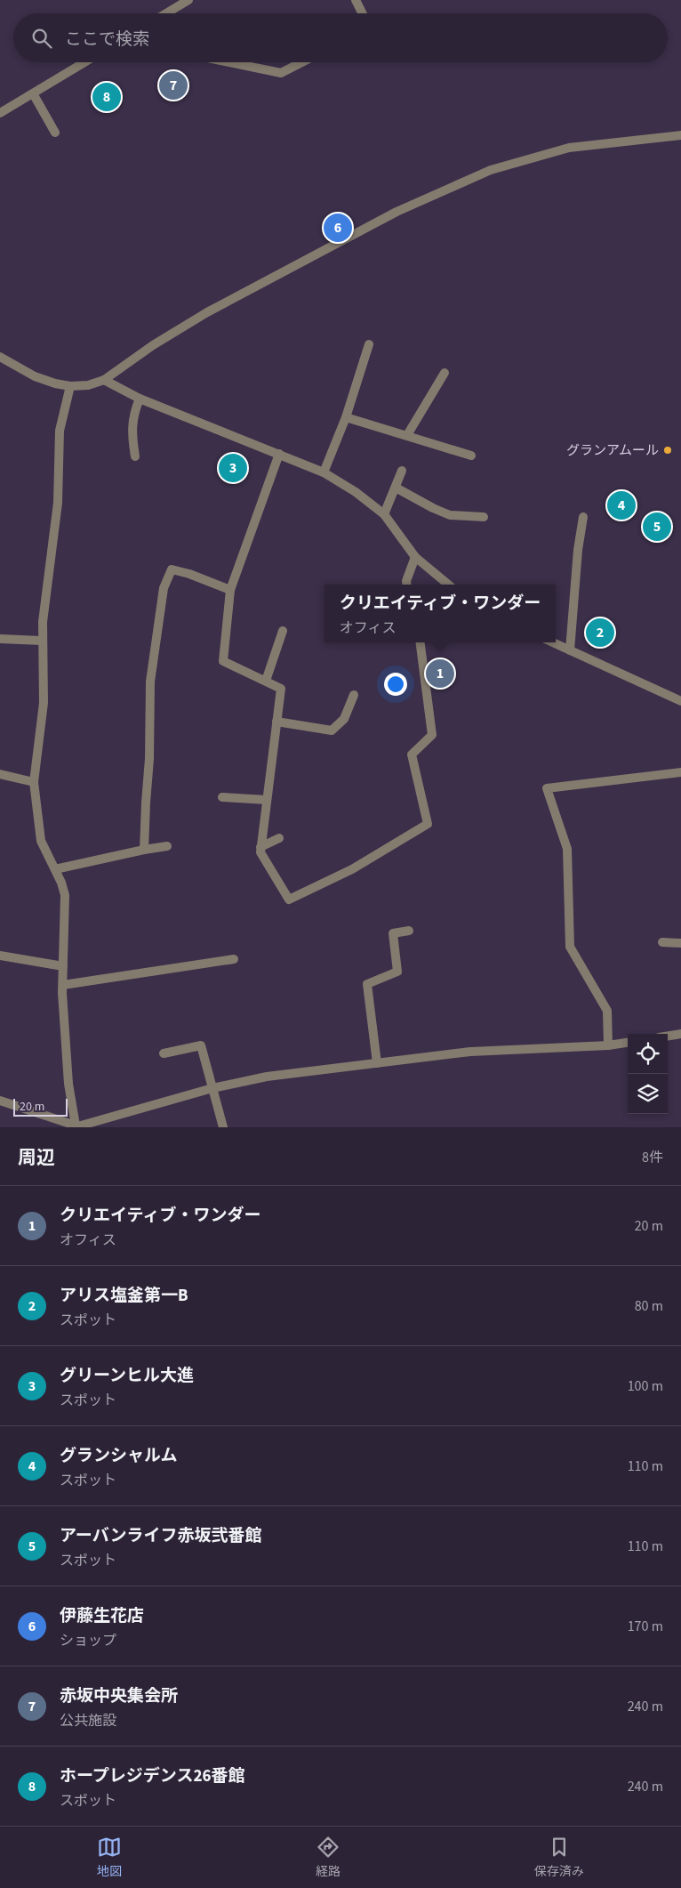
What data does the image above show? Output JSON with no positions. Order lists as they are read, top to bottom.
{
  "places": ["グランアムール"],
  "scale_bar": "20 m",
  "page": {
    "search": "ここで検索",
    "pins": [
      "7",
      "8",
      "6",
      "3",
      "4",
      "5",
      "2",
      "1"
    ],
    "popup": ["クリエイティブ・ワンダー", "オフィス"],
    "scale": "20 m",
    "heading": ["周辺", "8件"],
    "list": [
      {
        "mark": "1",
        "name": "クリエイティブ・ワンダー",
        "note": "オフィス",
        "value": "20 m"
      },
      {
        "mark": "2",
        "name": "アリス塩釜第一B",
        "note": "スポット",
        "value": "80 m"
      },
      {
        "mark": "3",
        "name": "グリーンヒル大進",
        "note": "スポット",
        "value": "100 m"
      },
      {
        "mark": "4",
        "name": "グランシャルム",
        "note": "スポット",
        "value": "110 m"
      },
      {
        "mark": "5",
        "name": "アーバンライフ赤坂弐番館",
        "note": "スポット",
        "value": "110 m"
      },
      {
        "mark": "6",
        "name": "伊藤生花店",
        "note": "ショップ",
        "value": "170 m"
      },
      {
        "mark": "7",
        "name": "赤坂中央集会所",
        "note": "公共施設",
        "value": "240 m"
      },
      {
        "mark": "8",
        "name": "ホープレジデンス26番館",
        "note": "スポット",
        "value": "240 m"
      }
    ],
    "nav": ["地図", "経路", "保存済み"]
  }
}
